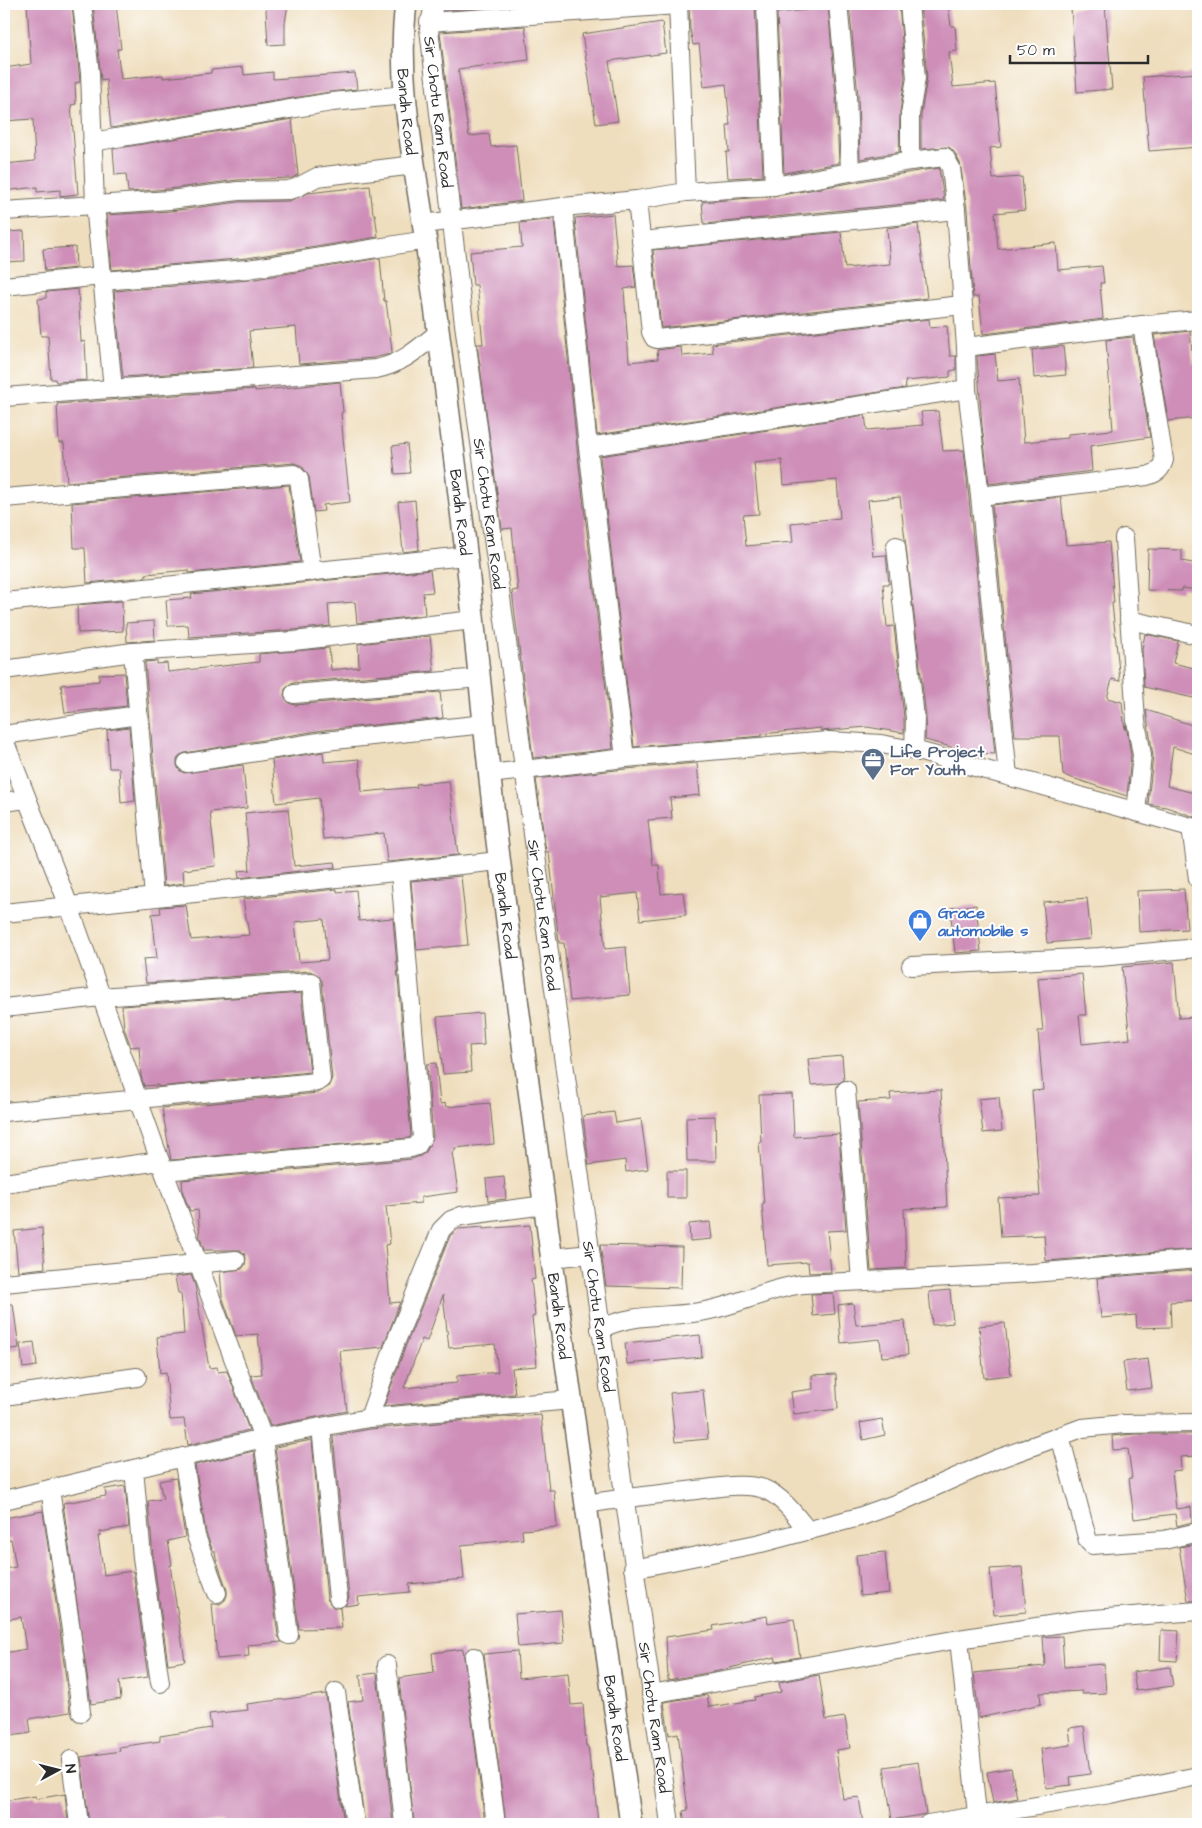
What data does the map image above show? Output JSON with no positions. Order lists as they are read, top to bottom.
{
  "streets": {
    "street": ["Bandh Road", "Sir Chotu Ram Road"]
  },
  "places": {
    "office": ["Life Project For Youth"],
    "shop": ["Grace automobile s"]
  },
  "scale_bar": "50 m",
  "north": "right"
}
